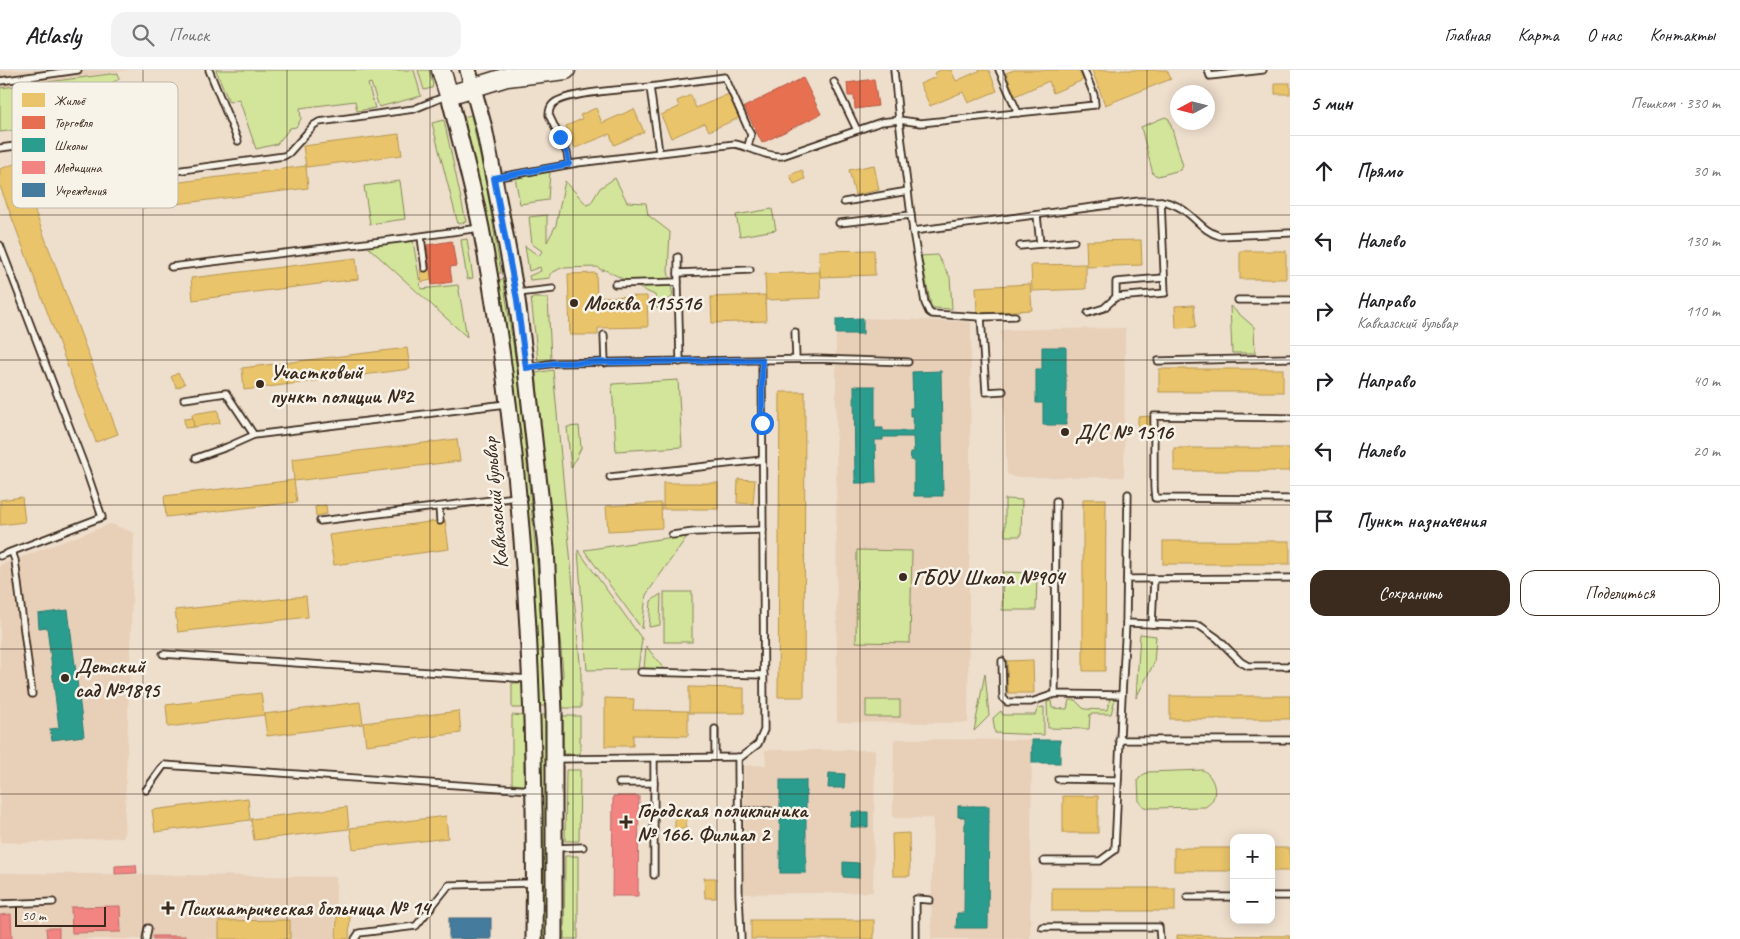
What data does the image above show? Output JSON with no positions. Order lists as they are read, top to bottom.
{
  "streets": {
    "main road": ["Кавказский бульвар"]
  },
  "places": {
    "other": [
      "Москва 115516",
      "Участковый пункт полиции №2",
      "Д/C № 1516",
      "ГБОУ Школа №904",
      "Детский сад №1895"
    ],
    "health": ["Городская поликлиника № 166. Филиал 2", "Психиатрическая больница № 14"]
  },
  "legend": [
    "Жильё",
    "Торговля",
    "Школы",
    "Медицина",
    "Учреждения"
  ],
  "scale_bar": "50 m",
  "north": "left",
  "page": {
    "header": "Atlasly",
    "search": "Поиск",
    "nav": [
      "Главная",
      "Карта",
      "О нас",
      "Контакты"
    ],
    "heading": ["5 мин", "Пешком · 330 m"],
    "list": [
      ["Прямо", "30 m"],
      ["Налево", "130 m"],
      ["Направо", "Кавказский бульвар", "110 m"],
      ["Направо", "40 m"],
      ["Налево", "20 m"],
      "Пункт назначения"
    ],
    "buttons": ["Сохранить", "Поделиться"],
    "map_buttons": ["+", "−"],
    "scale": "50 m"
  }
}
